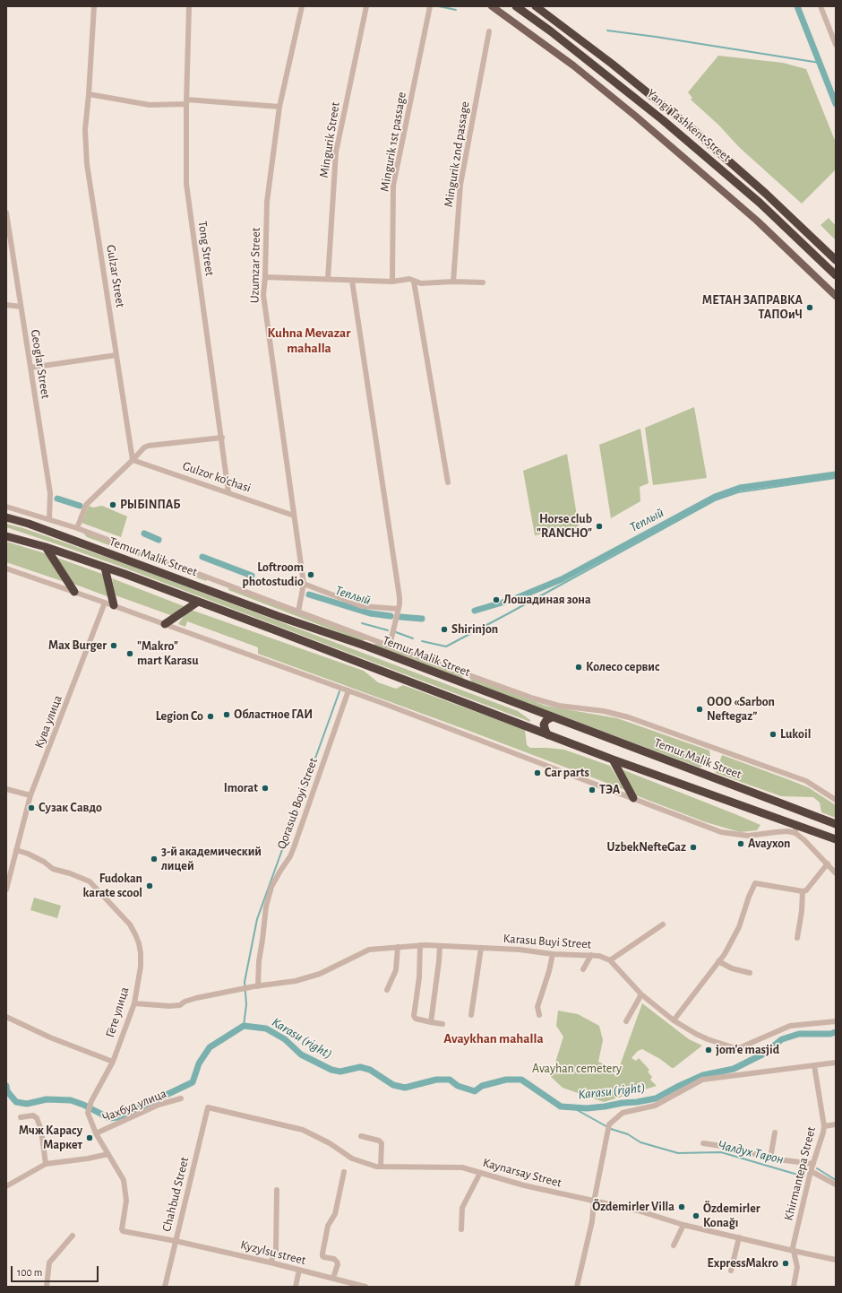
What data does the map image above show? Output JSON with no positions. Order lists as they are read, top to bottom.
{
  "streets": {
    "highway": ["Yangi Tashkent Street", "Temur Malik Street"],
    "street": [
      "Mingurik Street",
      "Mingurik 1st passage",
      "Mingurik 2nd passage",
      "Tong Street",
      "Uzumzar Street",
      "Gulzar Street",
      "Geoglar Street",
      "Gulzor ko'chasi",
      "Кува улица",
      "Qorasub Boyi Street",
      "Karasu Buyi Street",
      "Гёте улица",
      "Чахбуд улица",
      "Kaynarsay Street",
      "Khirmantepa Street",
      "Chahbud Street",
      "Kyzylsu street"
    ]
  },
  "crossings": [
    ["Tong Street", "Gulzor ko'chasi"],
    ["Uzumzar Street", "Gulzor ko'chasi"],
    ["Gulzar Street", "Gulzor ko'chasi"],
    ["Кува улица", "Гёте улица"],
    ["Qorasub Boyi Street", "Karasu Buyi Street"],
    ["Karasu Buyi Street", "Гёте улица"],
    ["Гёте улица", "Чахбуд улица"],
    ["Гёте улица", "Kyzylsu street"],
    ["Kaynarsay Street", "Khirmantepa Street"],
    ["Kaynarsay Street", "Chahbud Street"],
    ["Chahbud Street", "Kyzylsu street"]
  ],
  "districts": ["Kuhna Mevazar mahalla", "Avaykhan mahalla"],
  "water": ["Теплый", "Karasu (right)", "Чалдух Тарон"],
  "parks": ["Avayhan cemetery"],
  "places": [
    "МЕТАН ЗАПРАВКА ТАПОиЧ",
    "РЫБINПАБ",
    "Horse club \"RANCHO\"",
    "Loftroom photostudio",
    "Лошадиная зона",
    "Shirinjon",
    "Max Burger",
    "\"Makro\" mart Karasu",
    "Колесо сервис",
    "ООО «Sarbon Neftegaz”",
    "Областное ГАИ",
    "Legion Co",
    "Lukoil",
    "Car parts",
    "Imorat",
    "ТЭА",
    "Сузак Савдо",
    "Avayxon",
    "UzbekNefteGaz",
    "3-й академический лицей",
    "Fudokan karate scool",
    "jom'e masjid",
    "Мчж Карасу Маркет",
    "Özdemirler Villa",
    "Özdemirler Konağı",
    "ExpressMakro"
  ],
  "scale_bar": "100 m"
}
